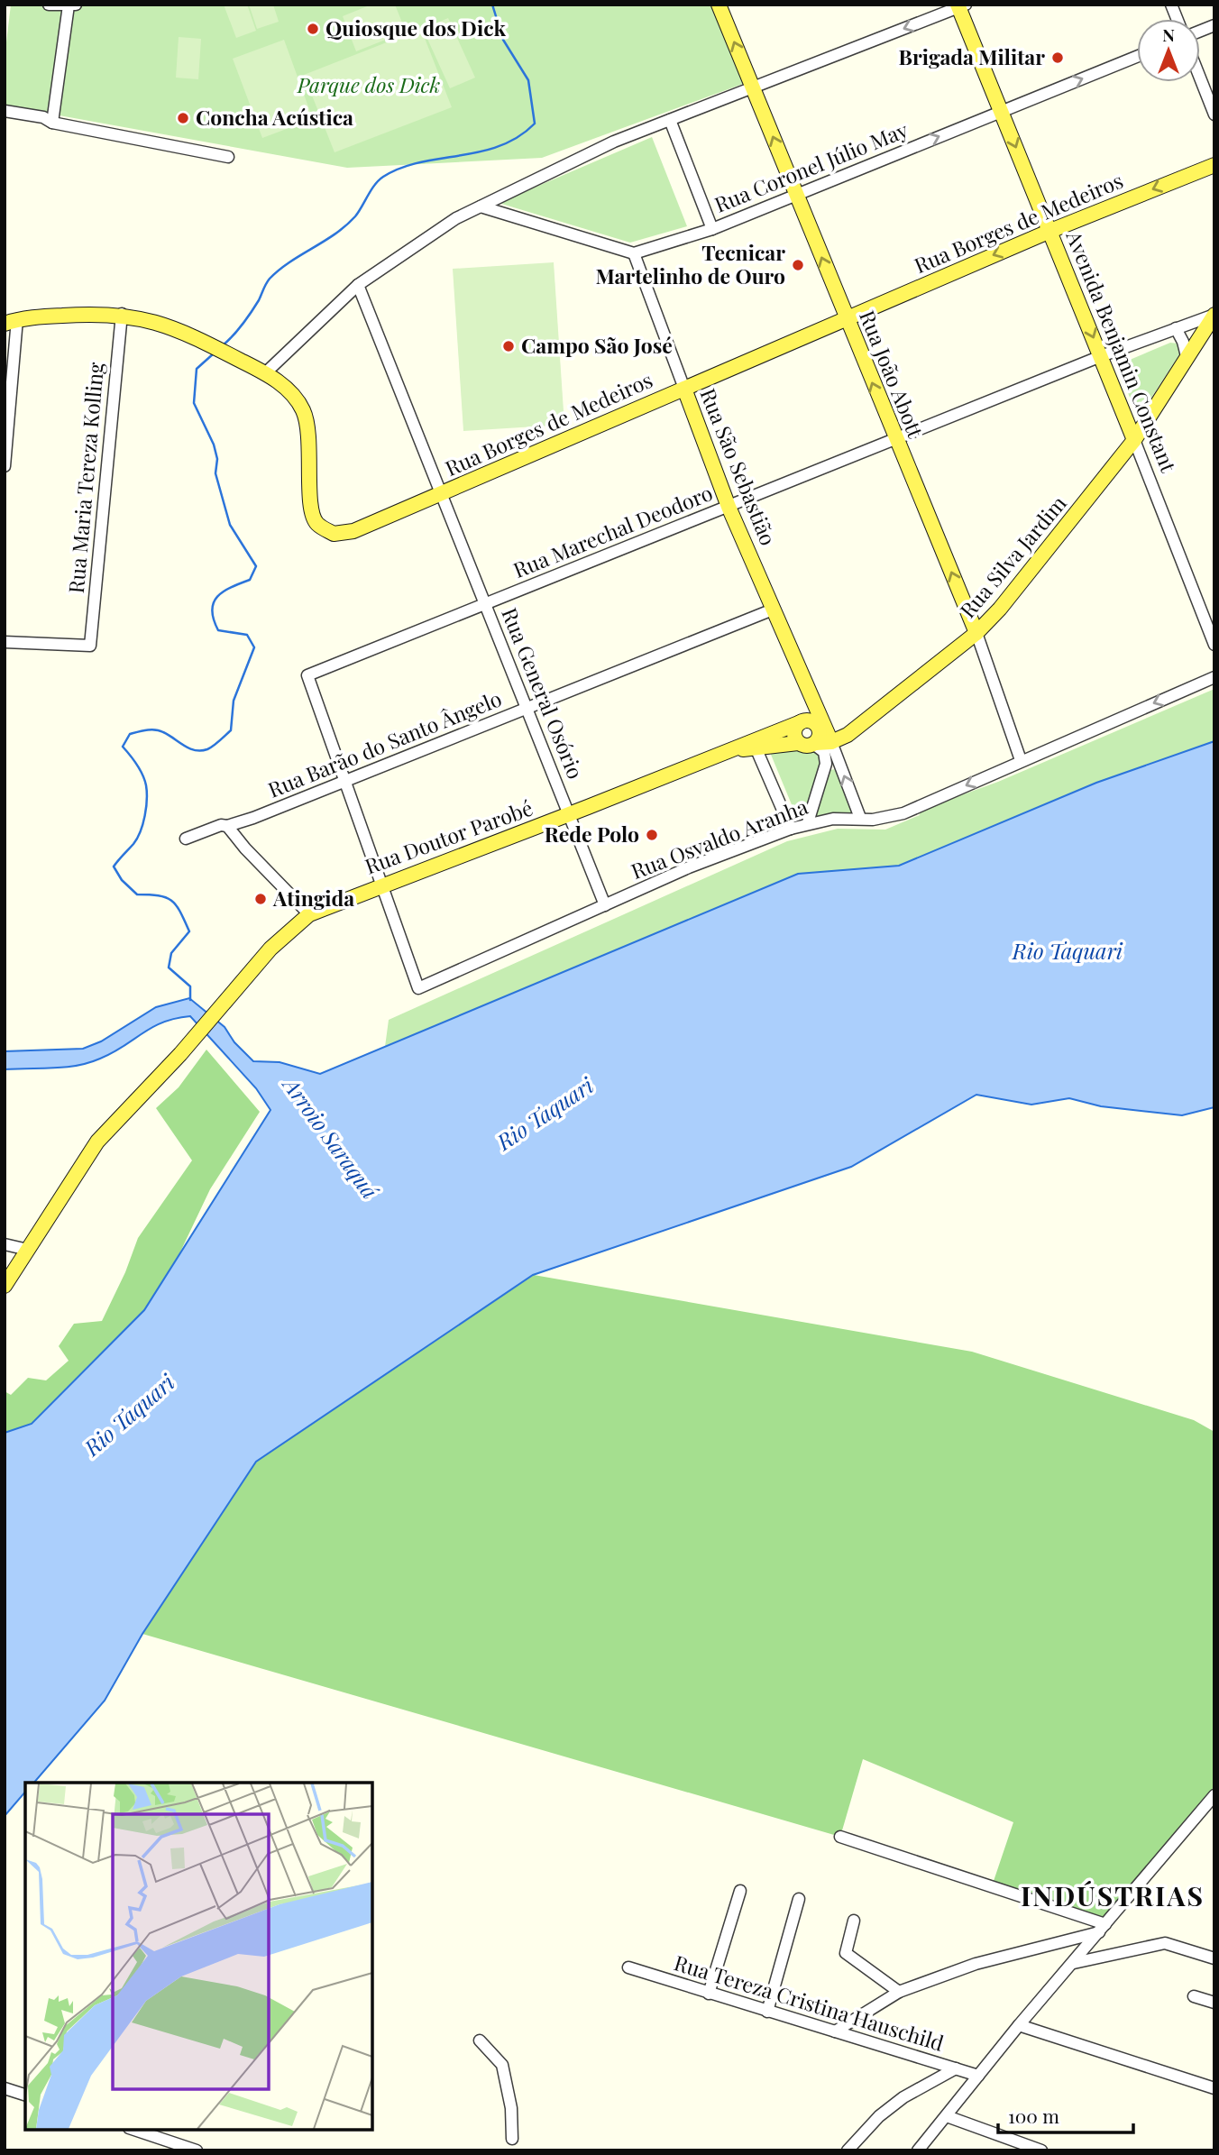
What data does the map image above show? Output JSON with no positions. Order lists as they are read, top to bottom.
{
  "streets": {
    "main road": [
      "Rua Borges de Medeiros",
      "Avenida Benjamin Constant",
      "Rua João Abott",
      "Rua São Sebastião",
      "Rua Silva Jardim",
      "Rua Doutor Parobé"
    ],
    "street": [
      "Rua Coronel Júlio May",
      "Rua Maria Tereza Kolling",
      "Rua Marechal Deodoro",
      "Rua General Osório",
      "Rua Barão do Santo Ângelo",
      "Rua Osvaldo Aranha",
      "Rua Tereza Cristina Hauschild"
    ]
  },
  "crossings": [
    ["Rua Coronel Júlio May", "Avenida Benjamin Constant"],
    ["Rua Coronel Júlio May", "Rua João Abott"],
    ["Rua Coronel Júlio May", "Rua São Sebastião"],
    ["Rua Borges de Medeiros", "Avenida Benjamin Constant"],
    ["Rua Borges de Medeiros", "Rua João Abott"],
    ["Rua Borges de Medeiros", "Rua São Sebastião"],
    ["Rua Borges de Medeiros", "Rua Maria Tereza Kolling"],
    ["Rua Borges de Medeiros", "Rua General Osório"],
    ["Avenida Benjamin Constant", "Rua Marechal Deodoro"],
    ["Avenida Benjamin Constant", "Rua Silva Jardim"],
    ["Rua João Abott", "Rua Marechal Deodoro"],
    ["Rua João Abott", "Rua Silva Jardim"],
    ["Rua João Abott", "Rua Osvaldo Aranha"],
    ["Rua São Sebastião", "Rua Marechal Deodoro"],
    ["Rua São Sebastião", "Rua Silva Jardim"],
    ["Rua São Sebastião", "Rua Barão do Santo Ângelo"],
    ["Rua São Sebastião", "Rua Doutor Parobé"],
    ["Rua São Sebastião", "Rua Osvaldo Aranha"],
    ["Rua Marechal Deodoro", "Rua Silva Jardim"],
    ["Rua Marechal Deodoro", "Rua General Osório"],
    ["Rua Marechal Deodoro", "Rua Barão do Santo Ângelo"],
    ["Rua Silva Jardim", "Rua Doutor Parobé"],
    ["Rua General Osório", "Rua Barão do Santo Ângelo"],
    ["Rua General Osório", "Rua Doutor Parobé"],
    ["Rua General Osório", "Rua Osvaldo Aranha"],
    ["Rua Doutor Parobé", "Rua Osvaldo Aranha"]
  ],
  "one_way": [
    "Rua Coronel Júlio May",
    "Avenida Benjamin Constant",
    "Rua João Abott",
    "Rua Osvaldo Aranha"
  ],
  "districts": ["INDÚSTRIAS"],
  "water": ["Rio Taquari", "Arroio Saraquá"],
  "parks": ["Parque dos Dick"],
  "places": [
    "Quiosque dos Dick",
    "Brigada Militar",
    "Concha Acústica",
    "Tecnicar Martelinho de Ouro",
    "Campo São José",
    "Rede Polo",
    "Atingida"
  ],
  "scale_bar": "100 m",
  "north": "top"
}
